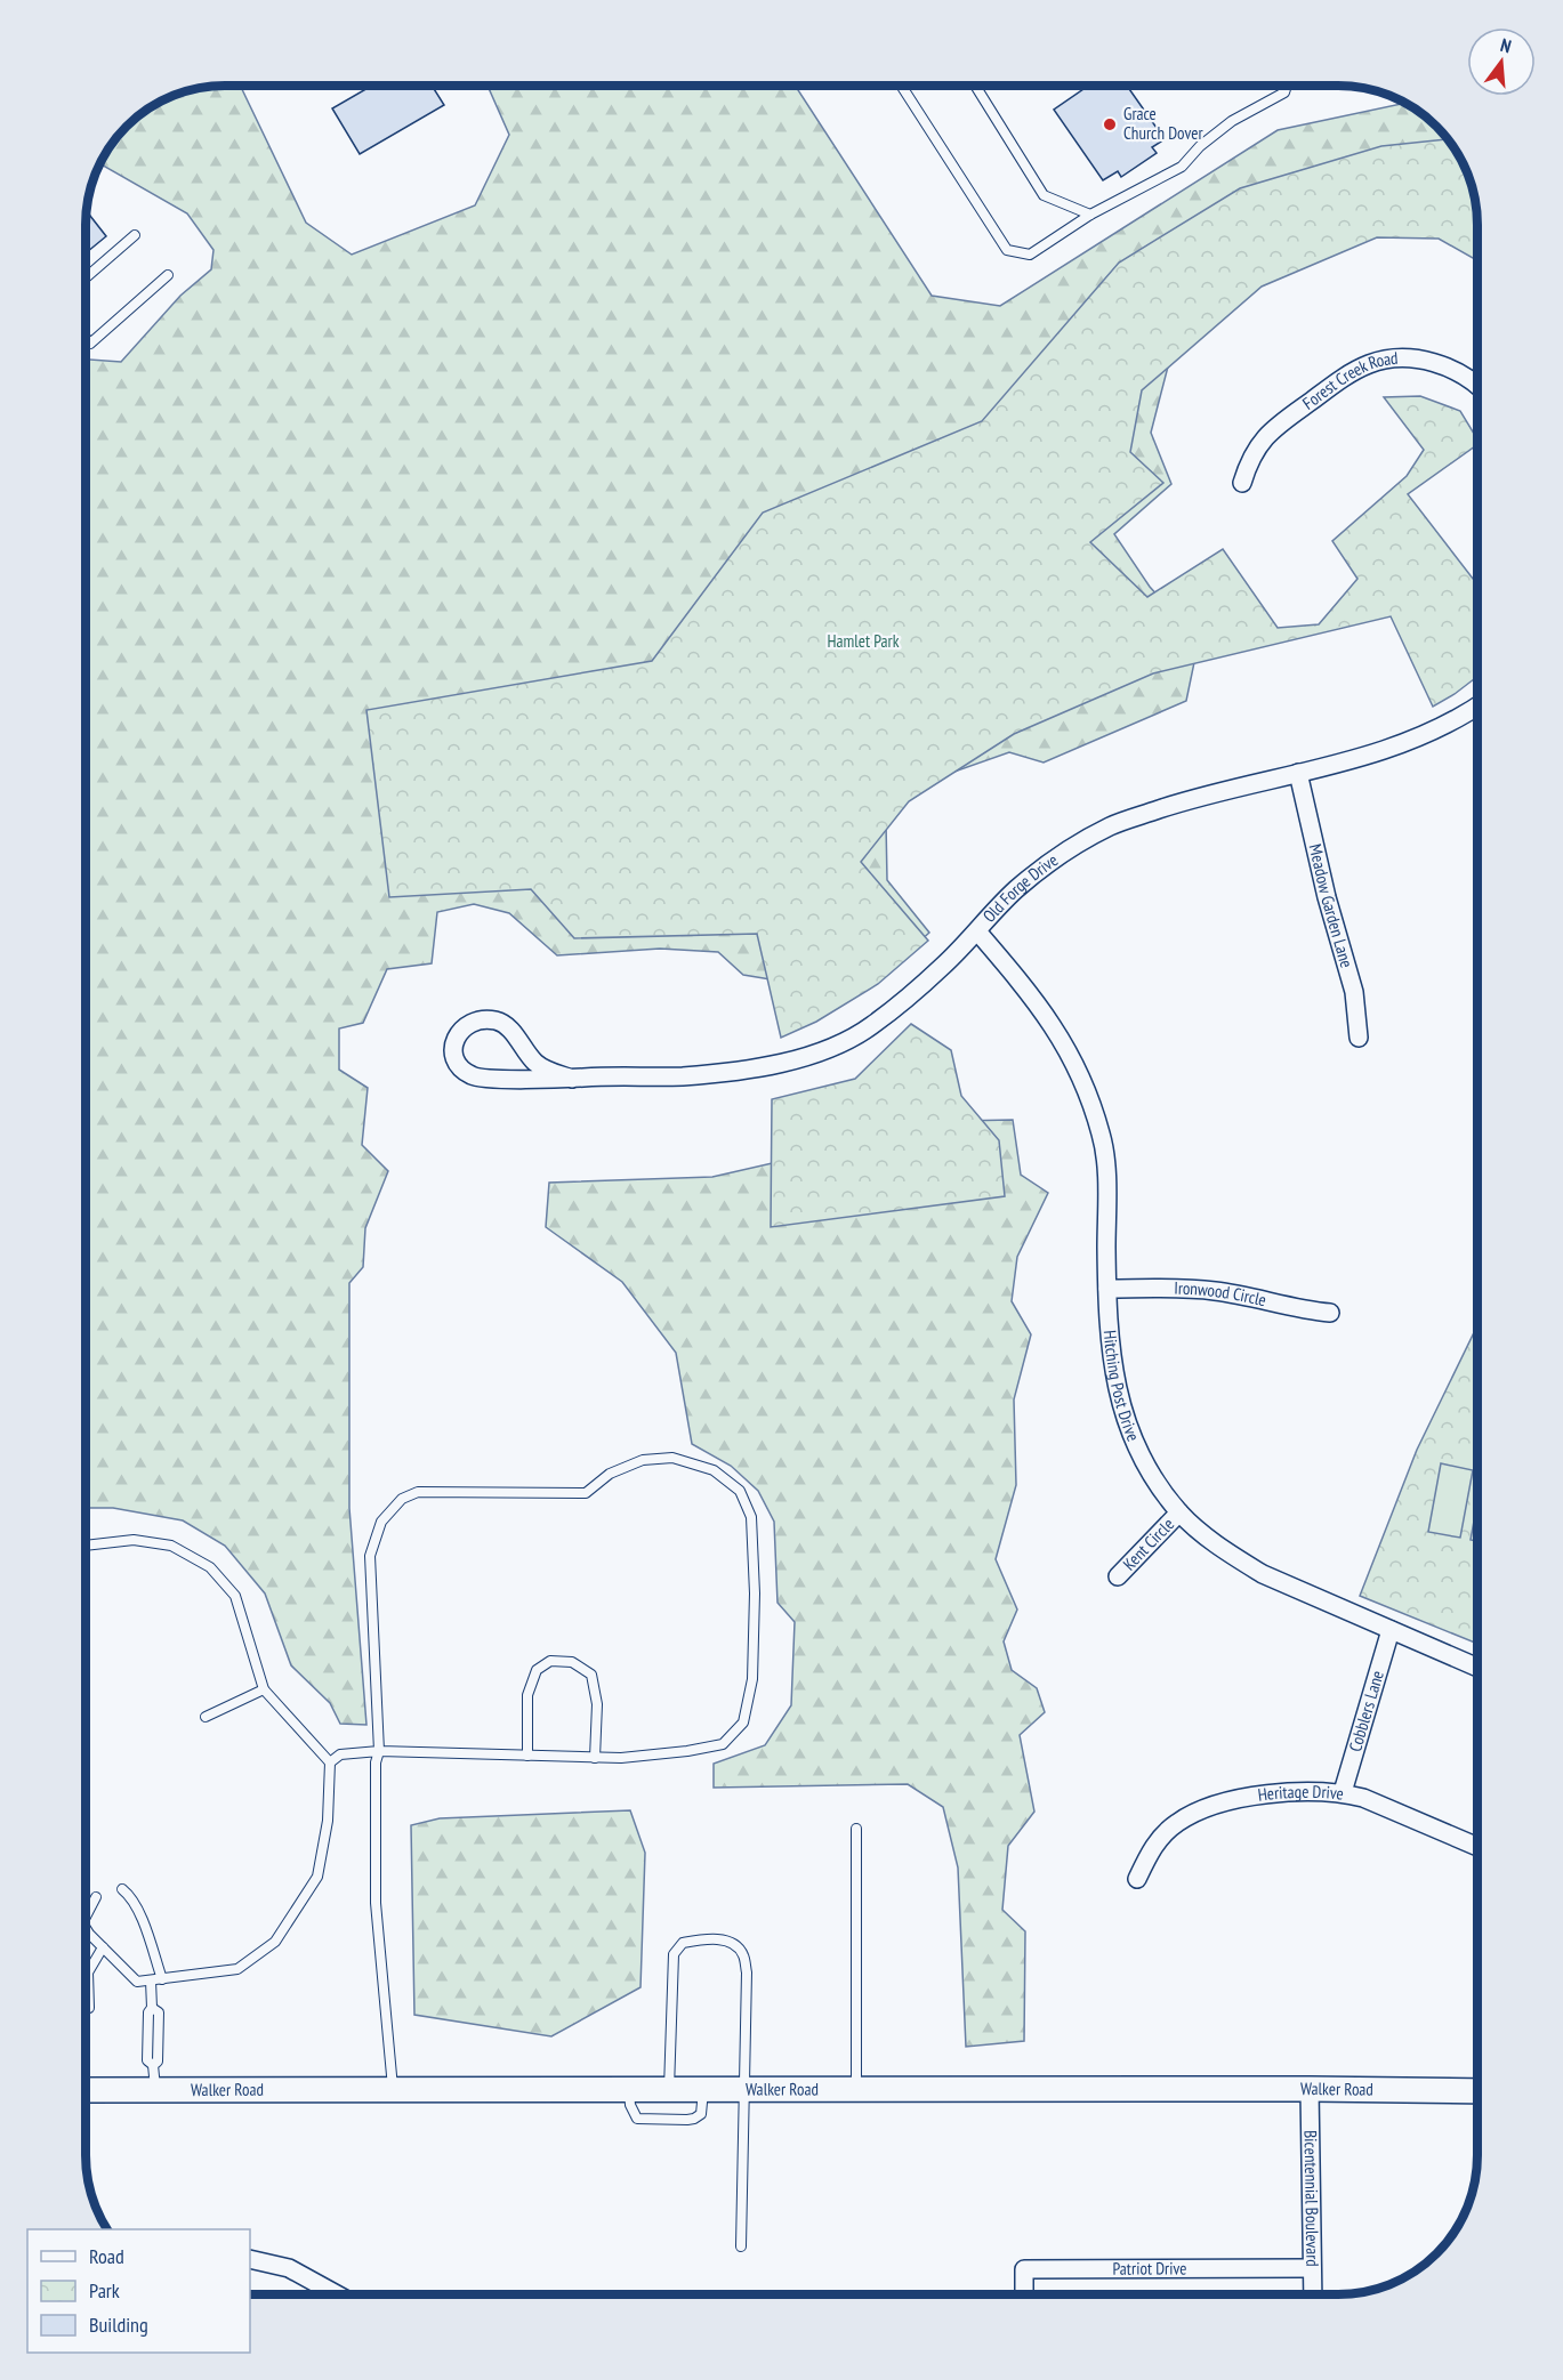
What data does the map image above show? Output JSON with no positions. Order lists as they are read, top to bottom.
{
  "streets": {
    "street": [
      "Forest Creek Road",
      "Old Forge Drive",
      "Meadow Garden Lane",
      "Ironwood Circle",
      "Hitching Post Drive",
      "Kent Circle",
      "Cobblers Lane",
      "Heritage Drive",
      "Walker Road",
      "Bicentennial Boulevard",
      "Patriot Drive"
    ]
  },
  "crossings": [
    ["Old Forge Drive", "Meadow Garden Lane"],
    ["Old Forge Drive", "Hitching Post Drive"],
    ["Ironwood Circle", "Hitching Post Drive"],
    ["Hitching Post Drive", "Kent Circle"],
    ["Hitching Post Drive", "Cobblers Lane"],
    ["Cobblers Lane", "Heritage Drive"],
    ["Walker Road", "Bicentennial Boulevard"],
    ["Bicentennial Boulevard", "Patriot Drive"]
  ],
  "parks": ["Hamlet Park"],
  "places": ["Grace Church Dover"],
  "legend": ["Road", "Park", "Building"],
  "north": "top"
}
